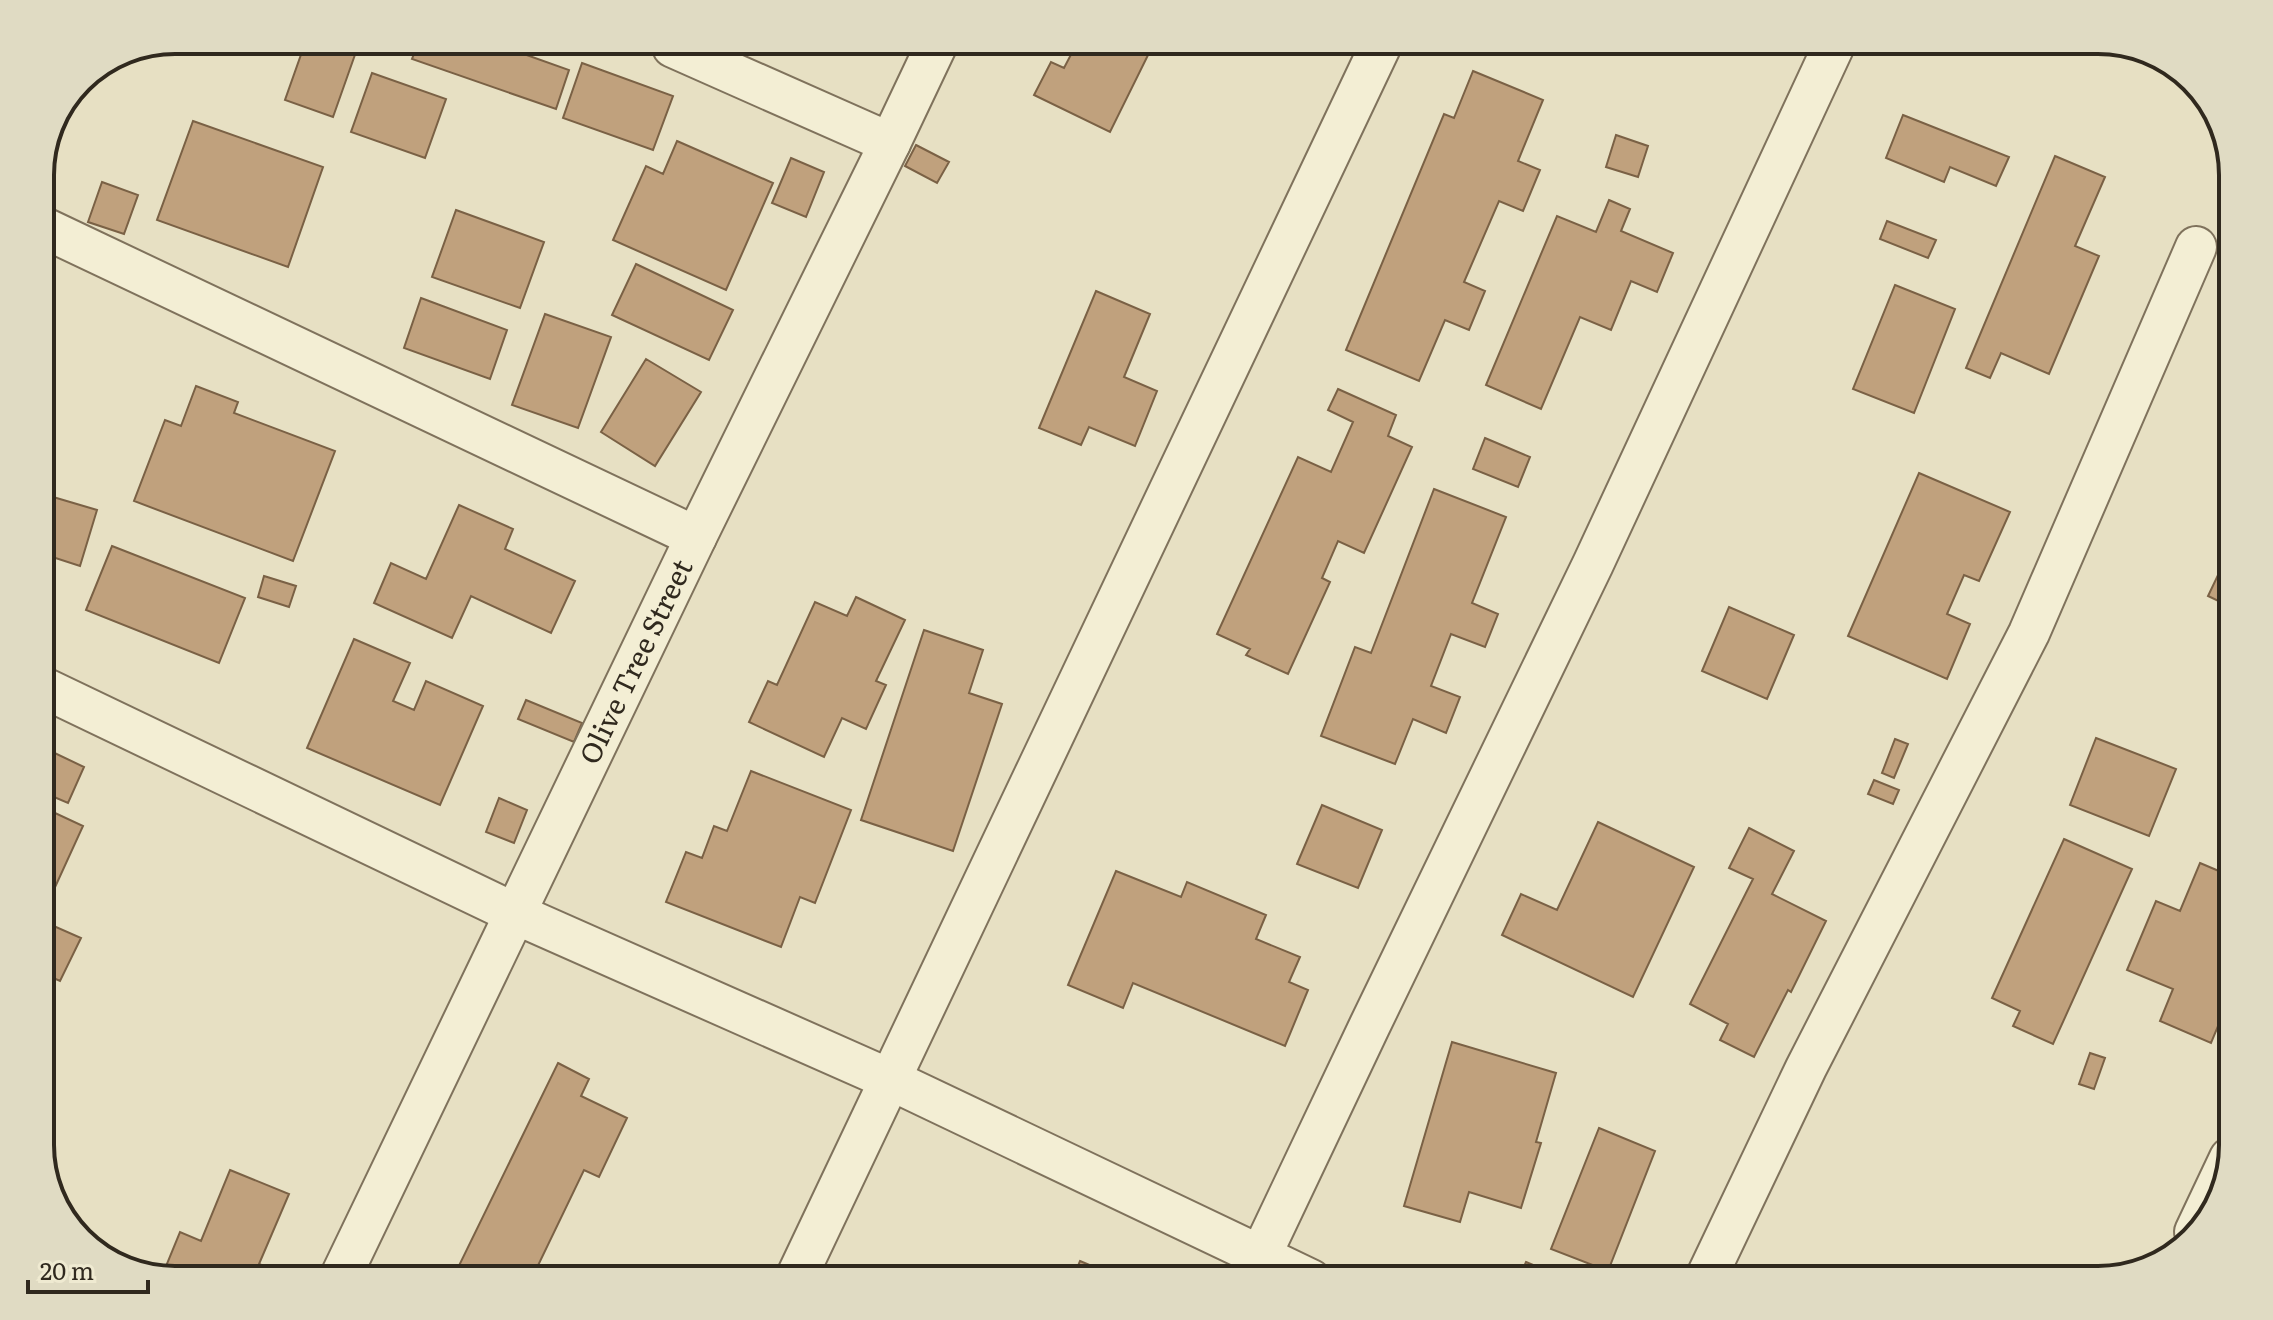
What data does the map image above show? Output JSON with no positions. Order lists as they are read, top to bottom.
{
  "streets": {
    "street": ["Olive Tree Street"]
  },
  "scale_bar": "20 m"
}
